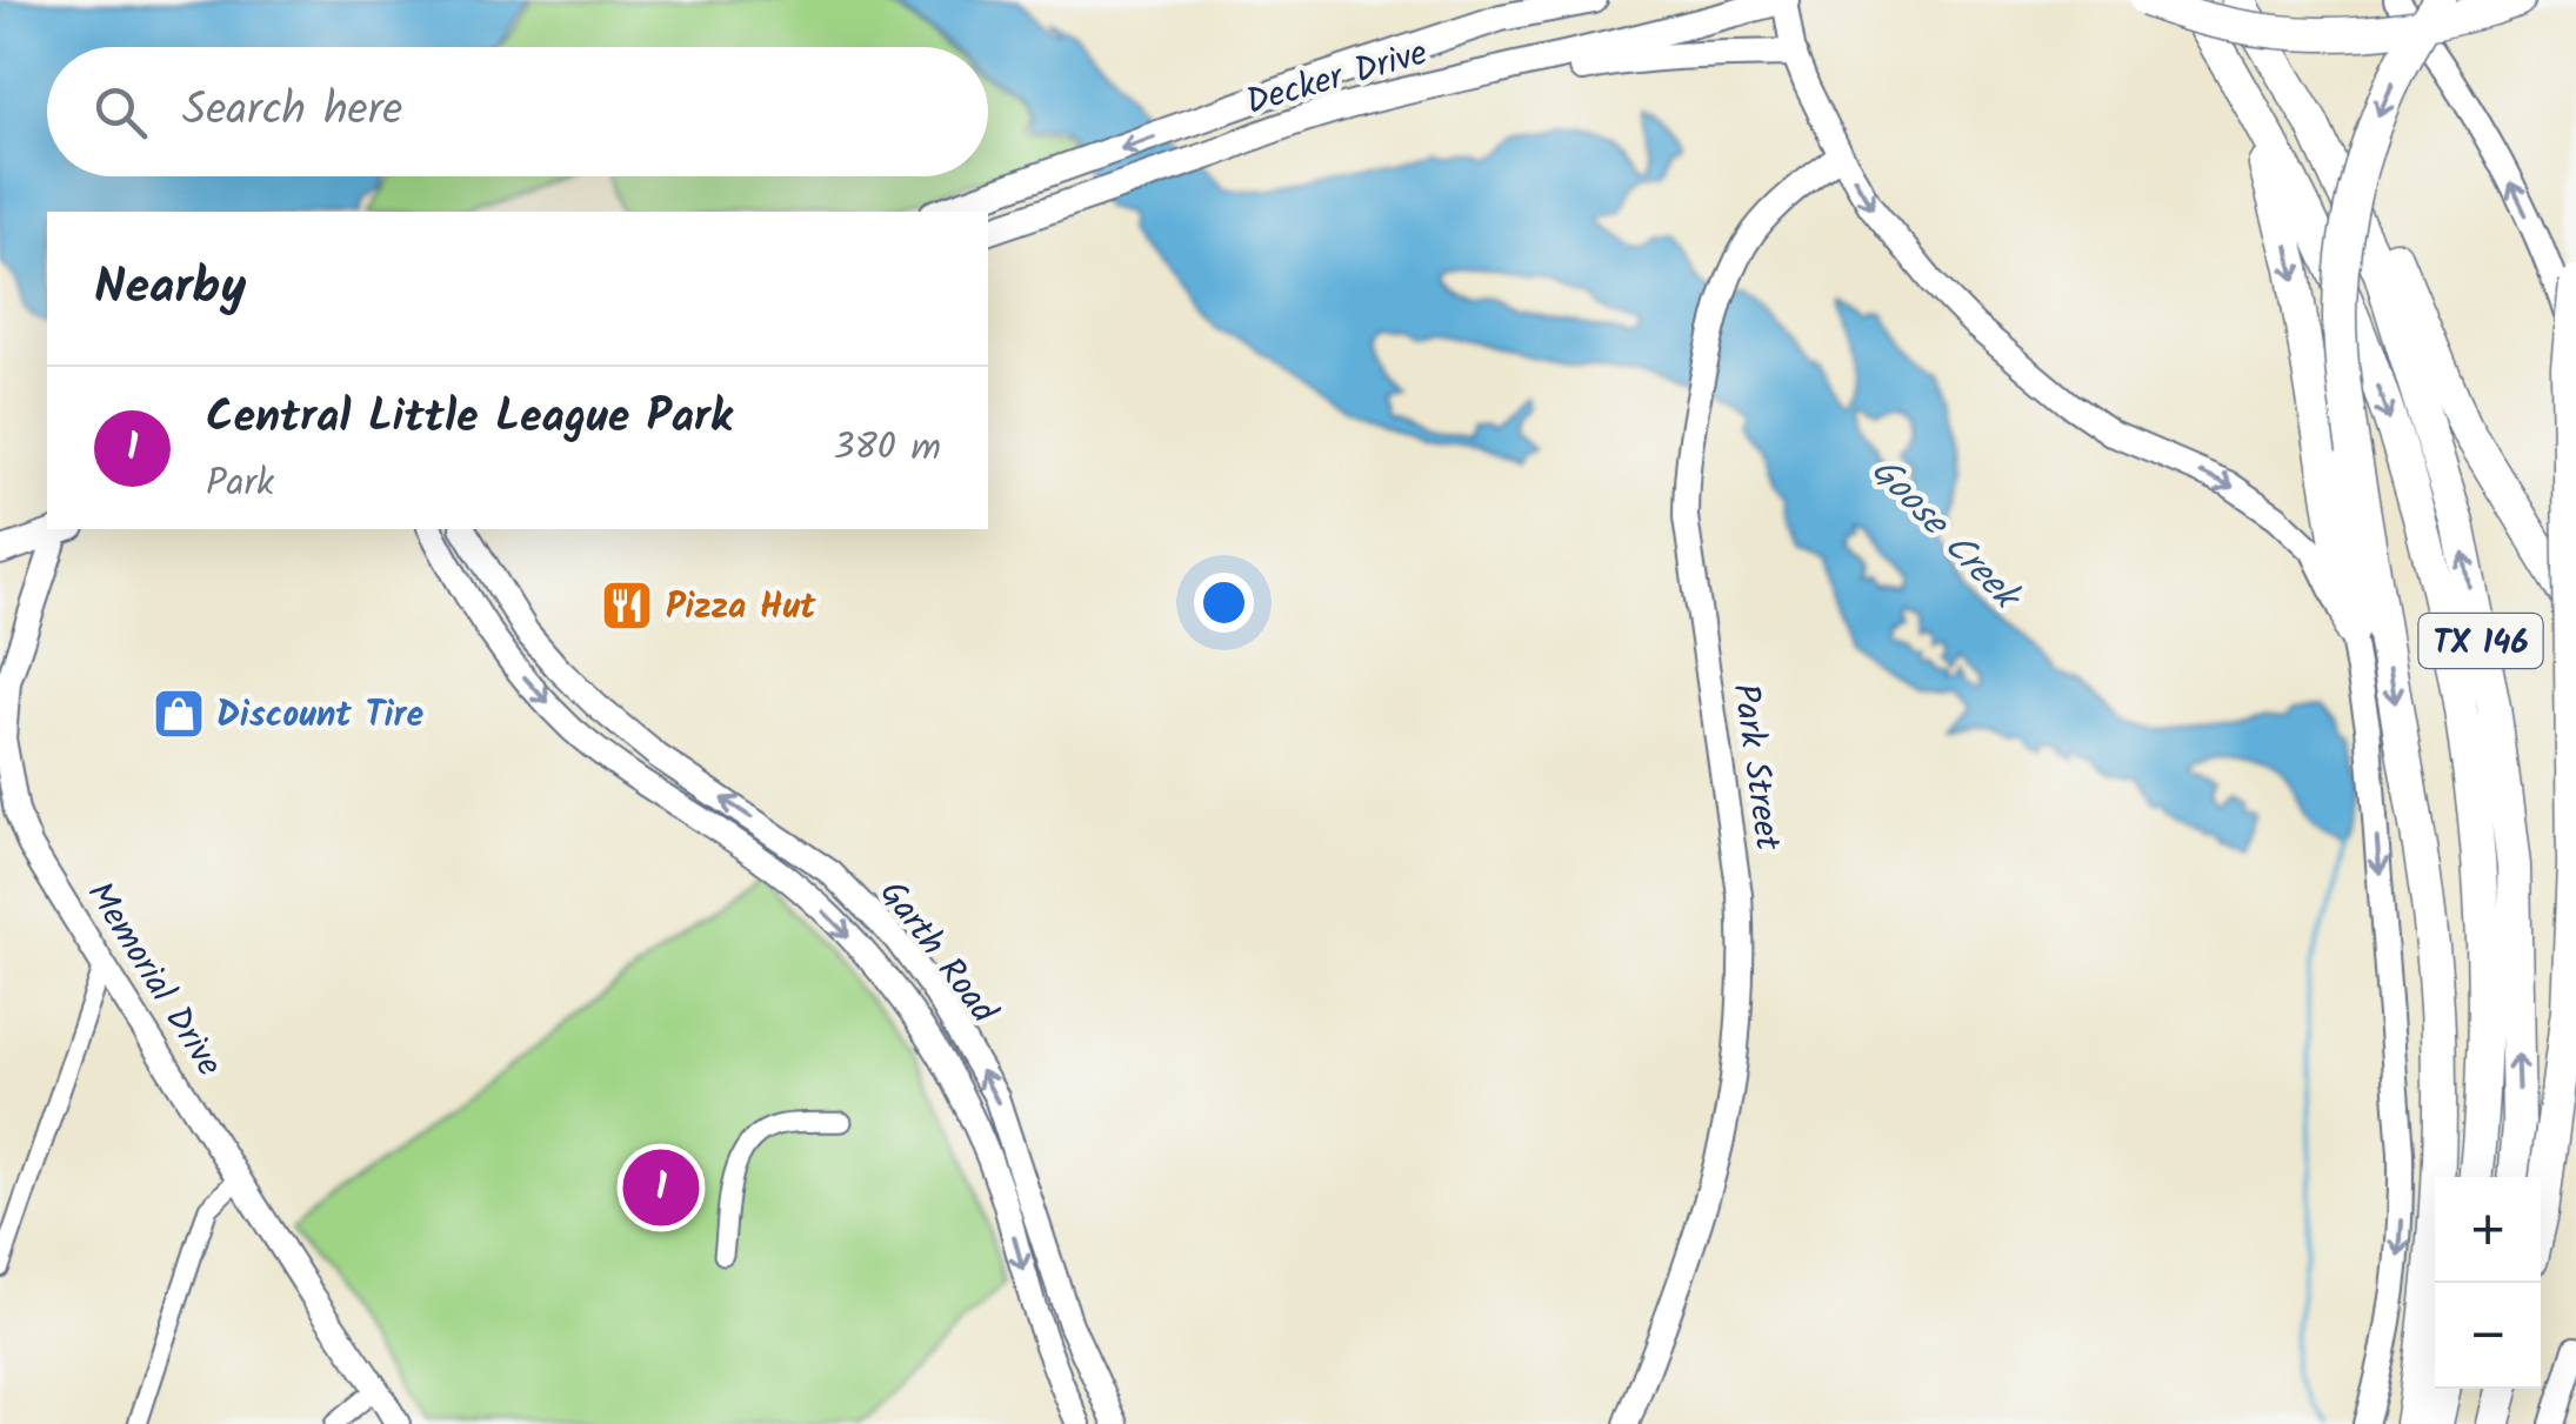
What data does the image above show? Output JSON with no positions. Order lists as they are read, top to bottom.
{
  "streets": {
    "highway": ["TX 146"],
    "main road": [
      "Decker Drive",
      "Park Street",
      "Garth Road",
      "Memorial Drive"
    ]
  },
  "water": ["Goose Creek"],
  "places": {
    "restaurant": ["Pizza Hut"],
    "shop": ["Discount Tire"]
  },
  "page": {
    "search": "Search here",
    "heading": "Nearby",
    "list": [
      {
        "mark": "1",
        "name": "Central Little League Park",
        "note": "Park",
        "value": "380 m"
      }
    ],
    "pins": "1",
    "map_buttons": ["+", "−"]
  }
}
